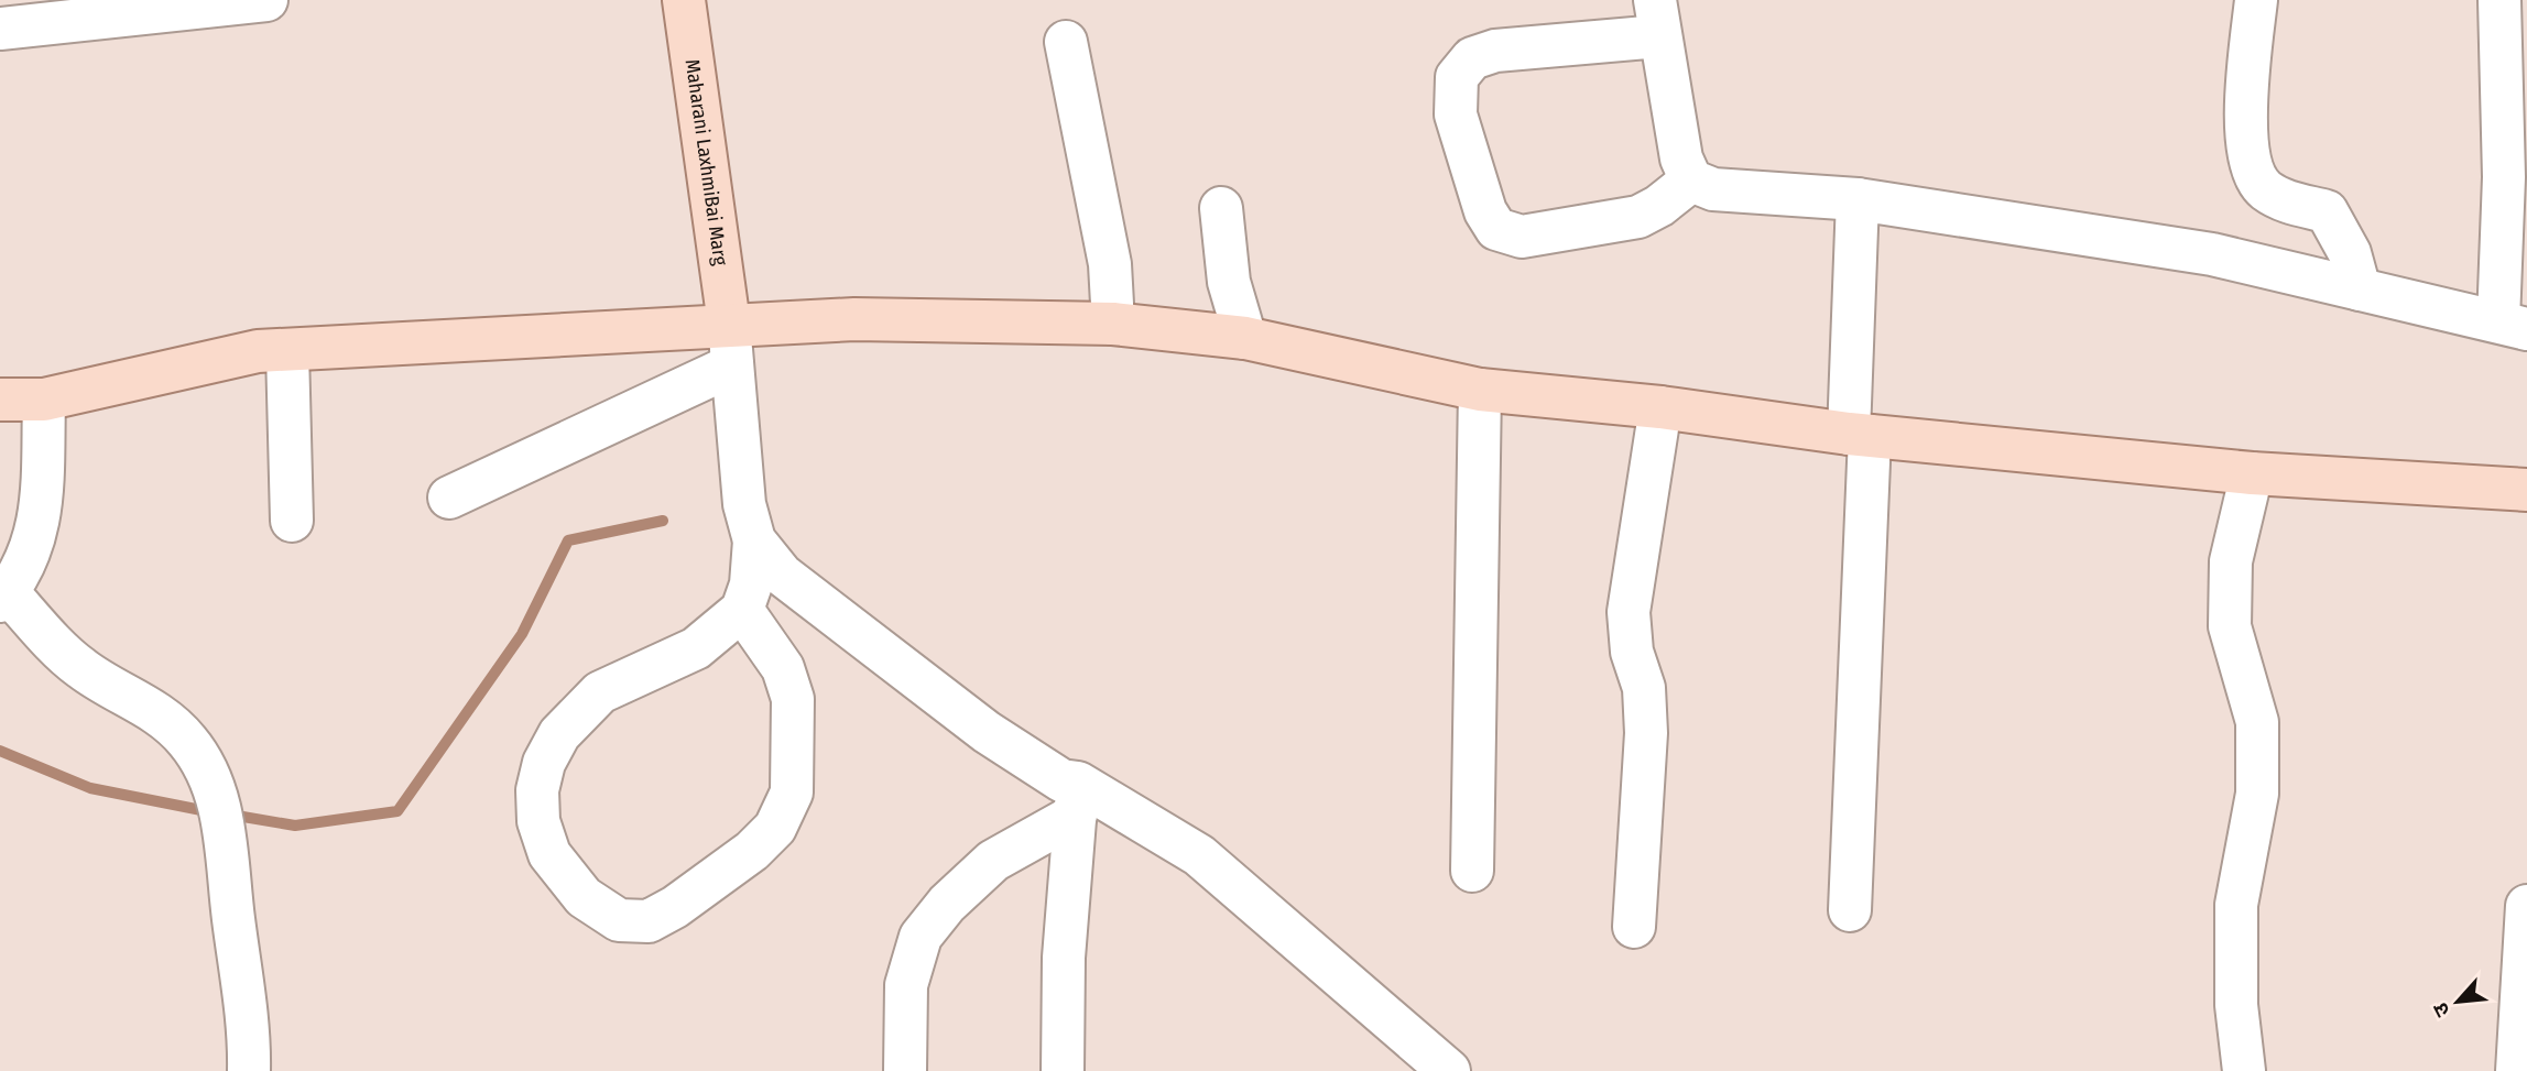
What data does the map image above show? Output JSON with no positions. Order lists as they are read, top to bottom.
{
  "streets": {
    "main road": ["Maharani LaxhmiBai Marg"]
  },
  "north": "bottom left"
}
